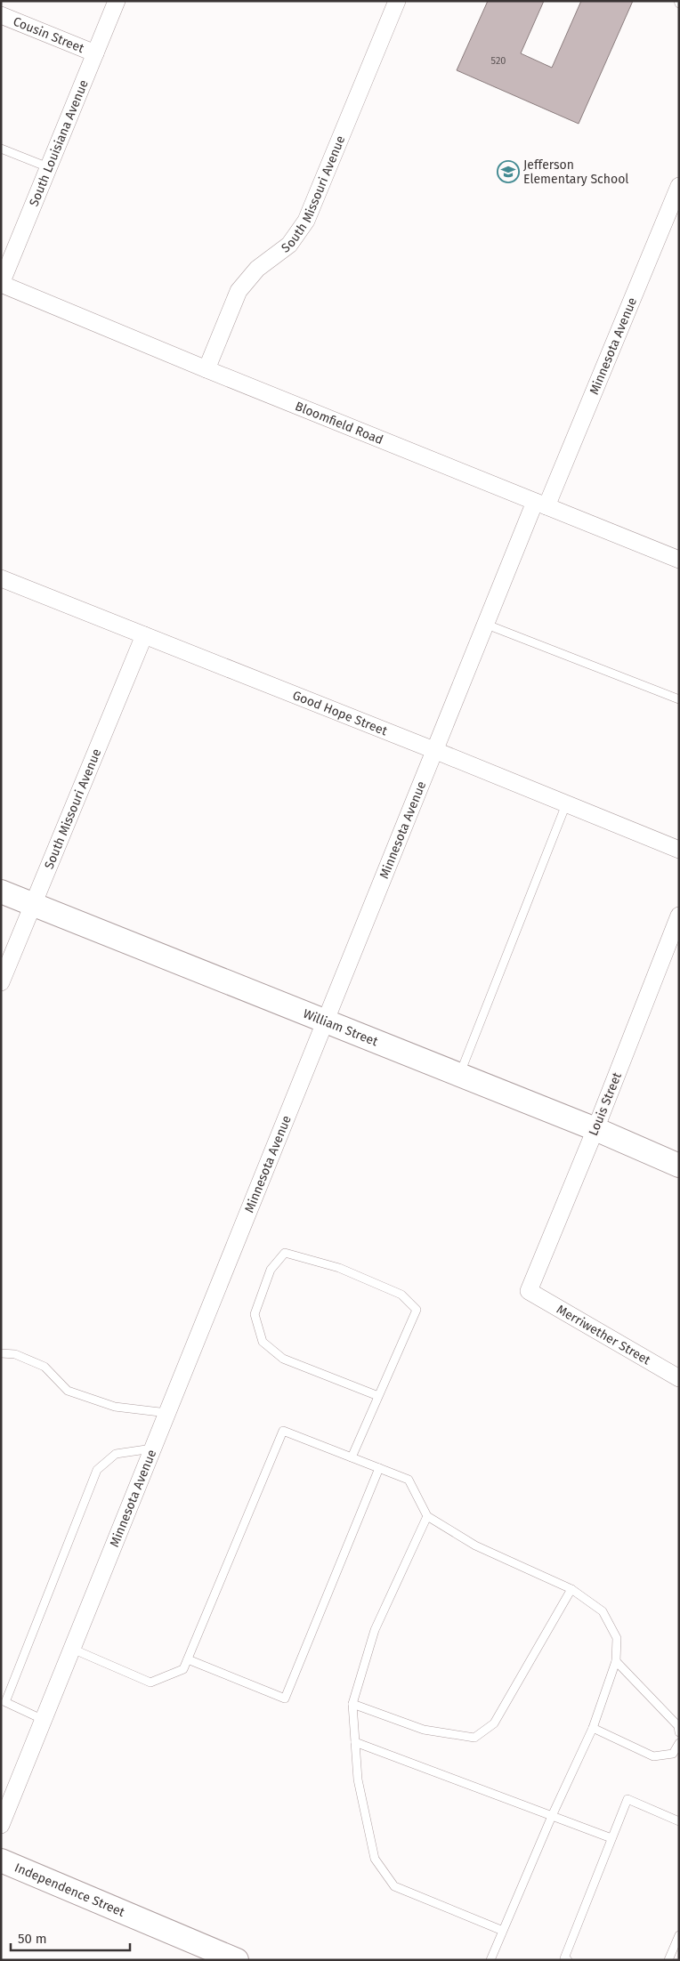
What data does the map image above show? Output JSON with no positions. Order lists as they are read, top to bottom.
{
  "streets": {
    "main road": ["William Street", "Independence Street"],
    "street": [
      "Cousin Street",
      "South Louisiana Avenue",
      "South Missouri Avenue",
      "Minnesota Avenue",
      "Bloomfield Road",
      "Good Hope Street",
      "Louis Street",
      "Merriwether Street"
    ]
  },
  "crossings": [
    ["Cousin Street", "South Louisiana Avenue"],
    ["South Louisiana Avenue", "Bloomfield Road"],
    ["South Missouri Avenue", "Bloomfield Road"],
    ["South Missouri Avenue", "Good Hope Street"],
    ["South Missouri Avenue", "William Street"],
    ["Minnesota Avenue", "Bloomfield Road"],
    ["Minnesota Avenue", "Good Hope Street"],
    ["Minnesota Avenue", "William Street"],
    ["William Street", "Louis Street"],
    ["Louis Street", "Merriwether Street"]
  ],
  "places": {
    "school or university": ["Jefferson Elementary School"]
  },
  "house_numbers": ["520"],
  "scale_bar": "50 m"
}
